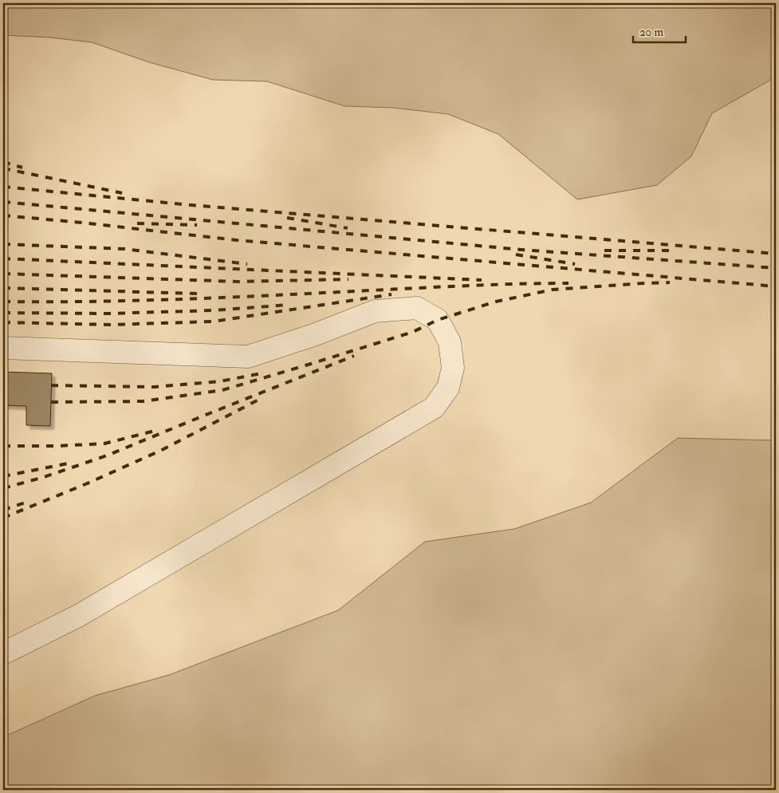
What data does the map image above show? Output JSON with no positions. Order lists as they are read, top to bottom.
{
  "scale_bar": "20 m"
}
